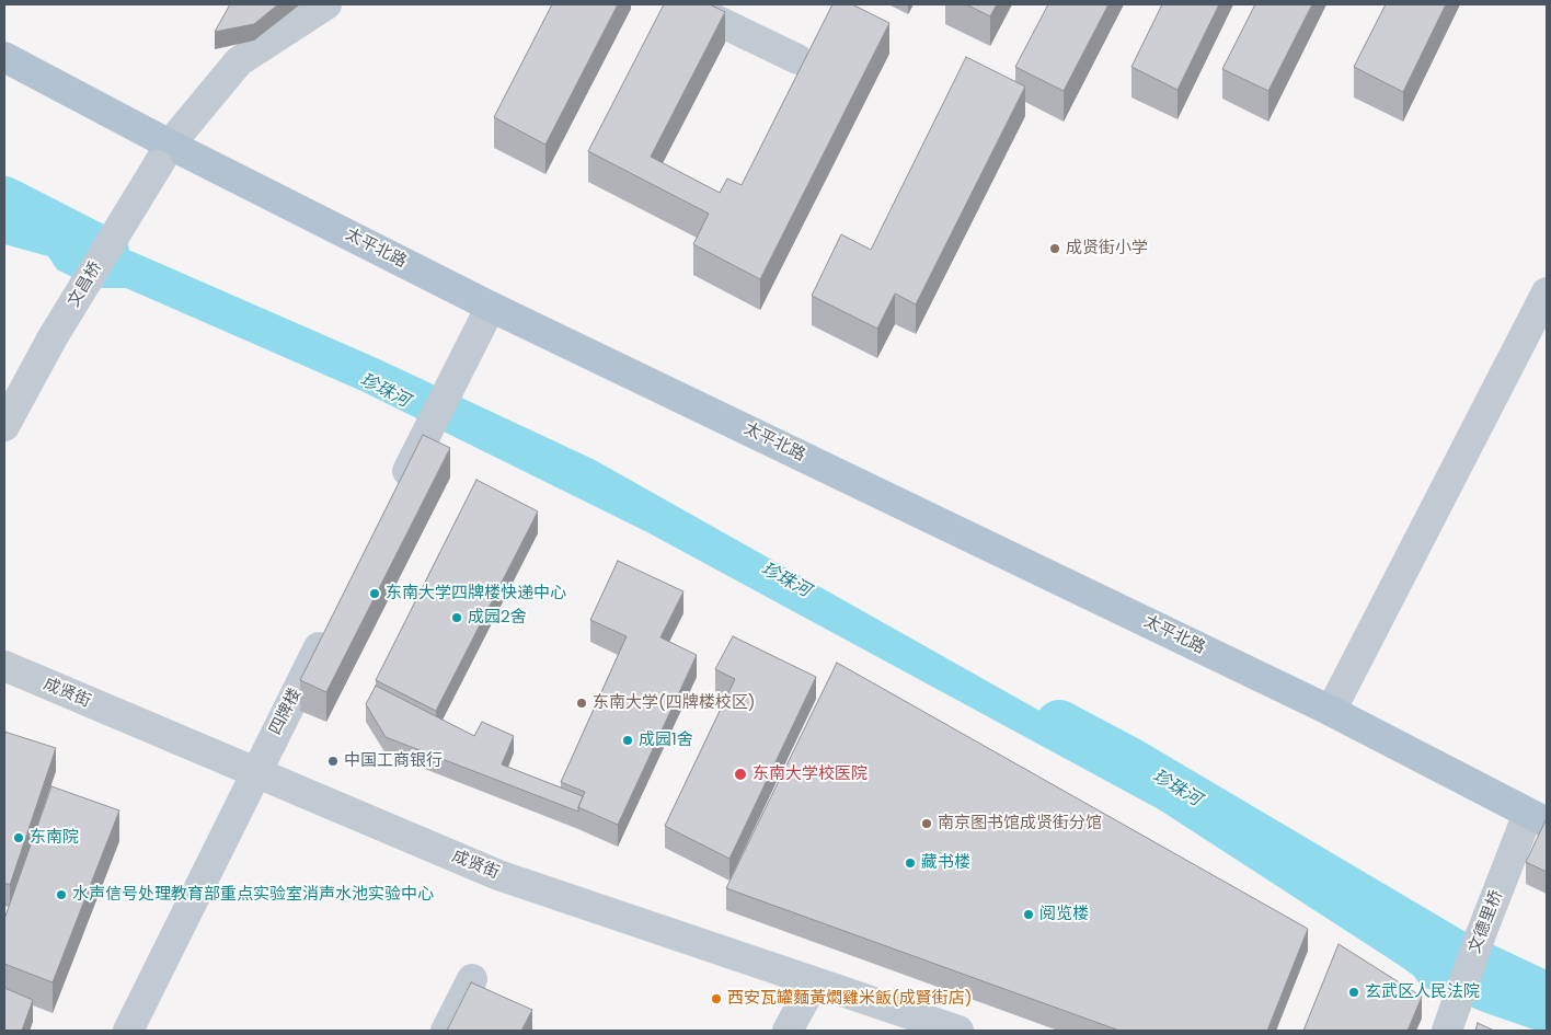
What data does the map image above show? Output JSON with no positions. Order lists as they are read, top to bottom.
{
  "streets": {
    "main road": ["太平北路"],
    "street": [
      "文昌桥",
      "成贤街",
      "四牌楼",
      "文德里桥"
    ]
  },
  "crossings": [
    ["太平北路", "文昌桥"],
    ["太平北路", "文德里桥"],
    ["成贤街", "四牌楼"]
  ],
  "water": ["珍珠河"],
  "places": [
    "成贤街小学",
    "东南大学四牌楼快递中心",
    "成园2舍",
    "东南大学(四牌楼校区)",
    "成园1舍",
    "中国工商银行",
    "东南大学校医院",
    "南京图书馆成贤街分馆",
    "东南院",
    "藏书楼",
    "水声信号处理教育部重点实验室消声水池实验中心",
    "阅览楼",
    "玄武区人民法院",
    "西安瓦罐麵黃燜雞米飯(成賢街店)"
  ]
}
